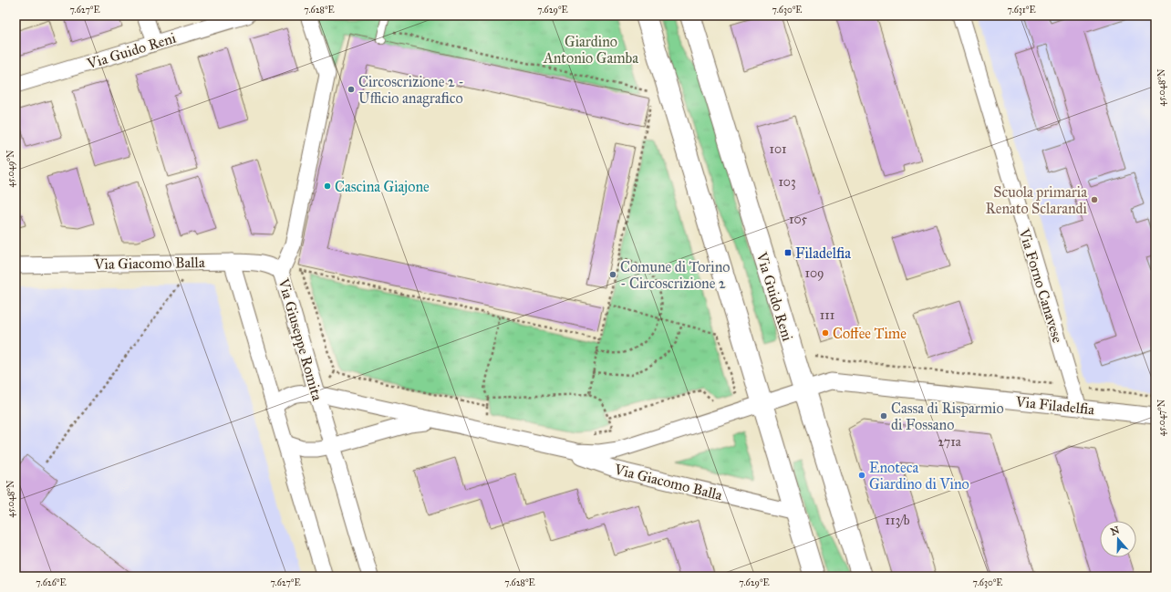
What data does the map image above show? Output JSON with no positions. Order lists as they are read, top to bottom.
{
  "streets": {
    "main road": ["Via Guido Reni"],
    "street": [
      "Via Giacomo Balla",
      "Via Forno Canavese",
      "Via Giuseppe Romita",
      "Via Filadelfia"
    ]
  },
  "crossings": [
    ["Via Guido Reni", "Via Filadelfia"],
    ["Via Giacomo Balla", "Via Giuseppe Romita"],
    ["Via Giacomo Balla", "Via Filadelfia"],
    ["Via Forno Canavese", "Via Filadelfia"]
  ],
  "parks": ["Giardino Antonio Gamba"],
  "places": {
    "other": [
      "Circoscrizione 2 - Ufficio anagrafico",
      "Cascina Giajone",
      "Scuola primaria Renato Sclarandi",
      "Comune di Torino - Circoscrizione 2",
      "Coffee Time",
      "Cassa di Risparmio di Fossano",
      "Enoteca Giardino di Vino"
    ],
    "transit": ["Filadelfia"]
  },
  "house_numbers": [
    "101",
    "103",
    "105",
    "109",
    "111",
    "271a",
    "113/b"
  ],
  "north": "top",
  "coordinates": [
    "7.627°E",
    "7.628°E",
    "7.629°E",
    "7.630°E",
    "7.631°E",
    "45.048°N",
    "45.049°N",
    "45.047°N",
    "7.626°E"
  ]
}
